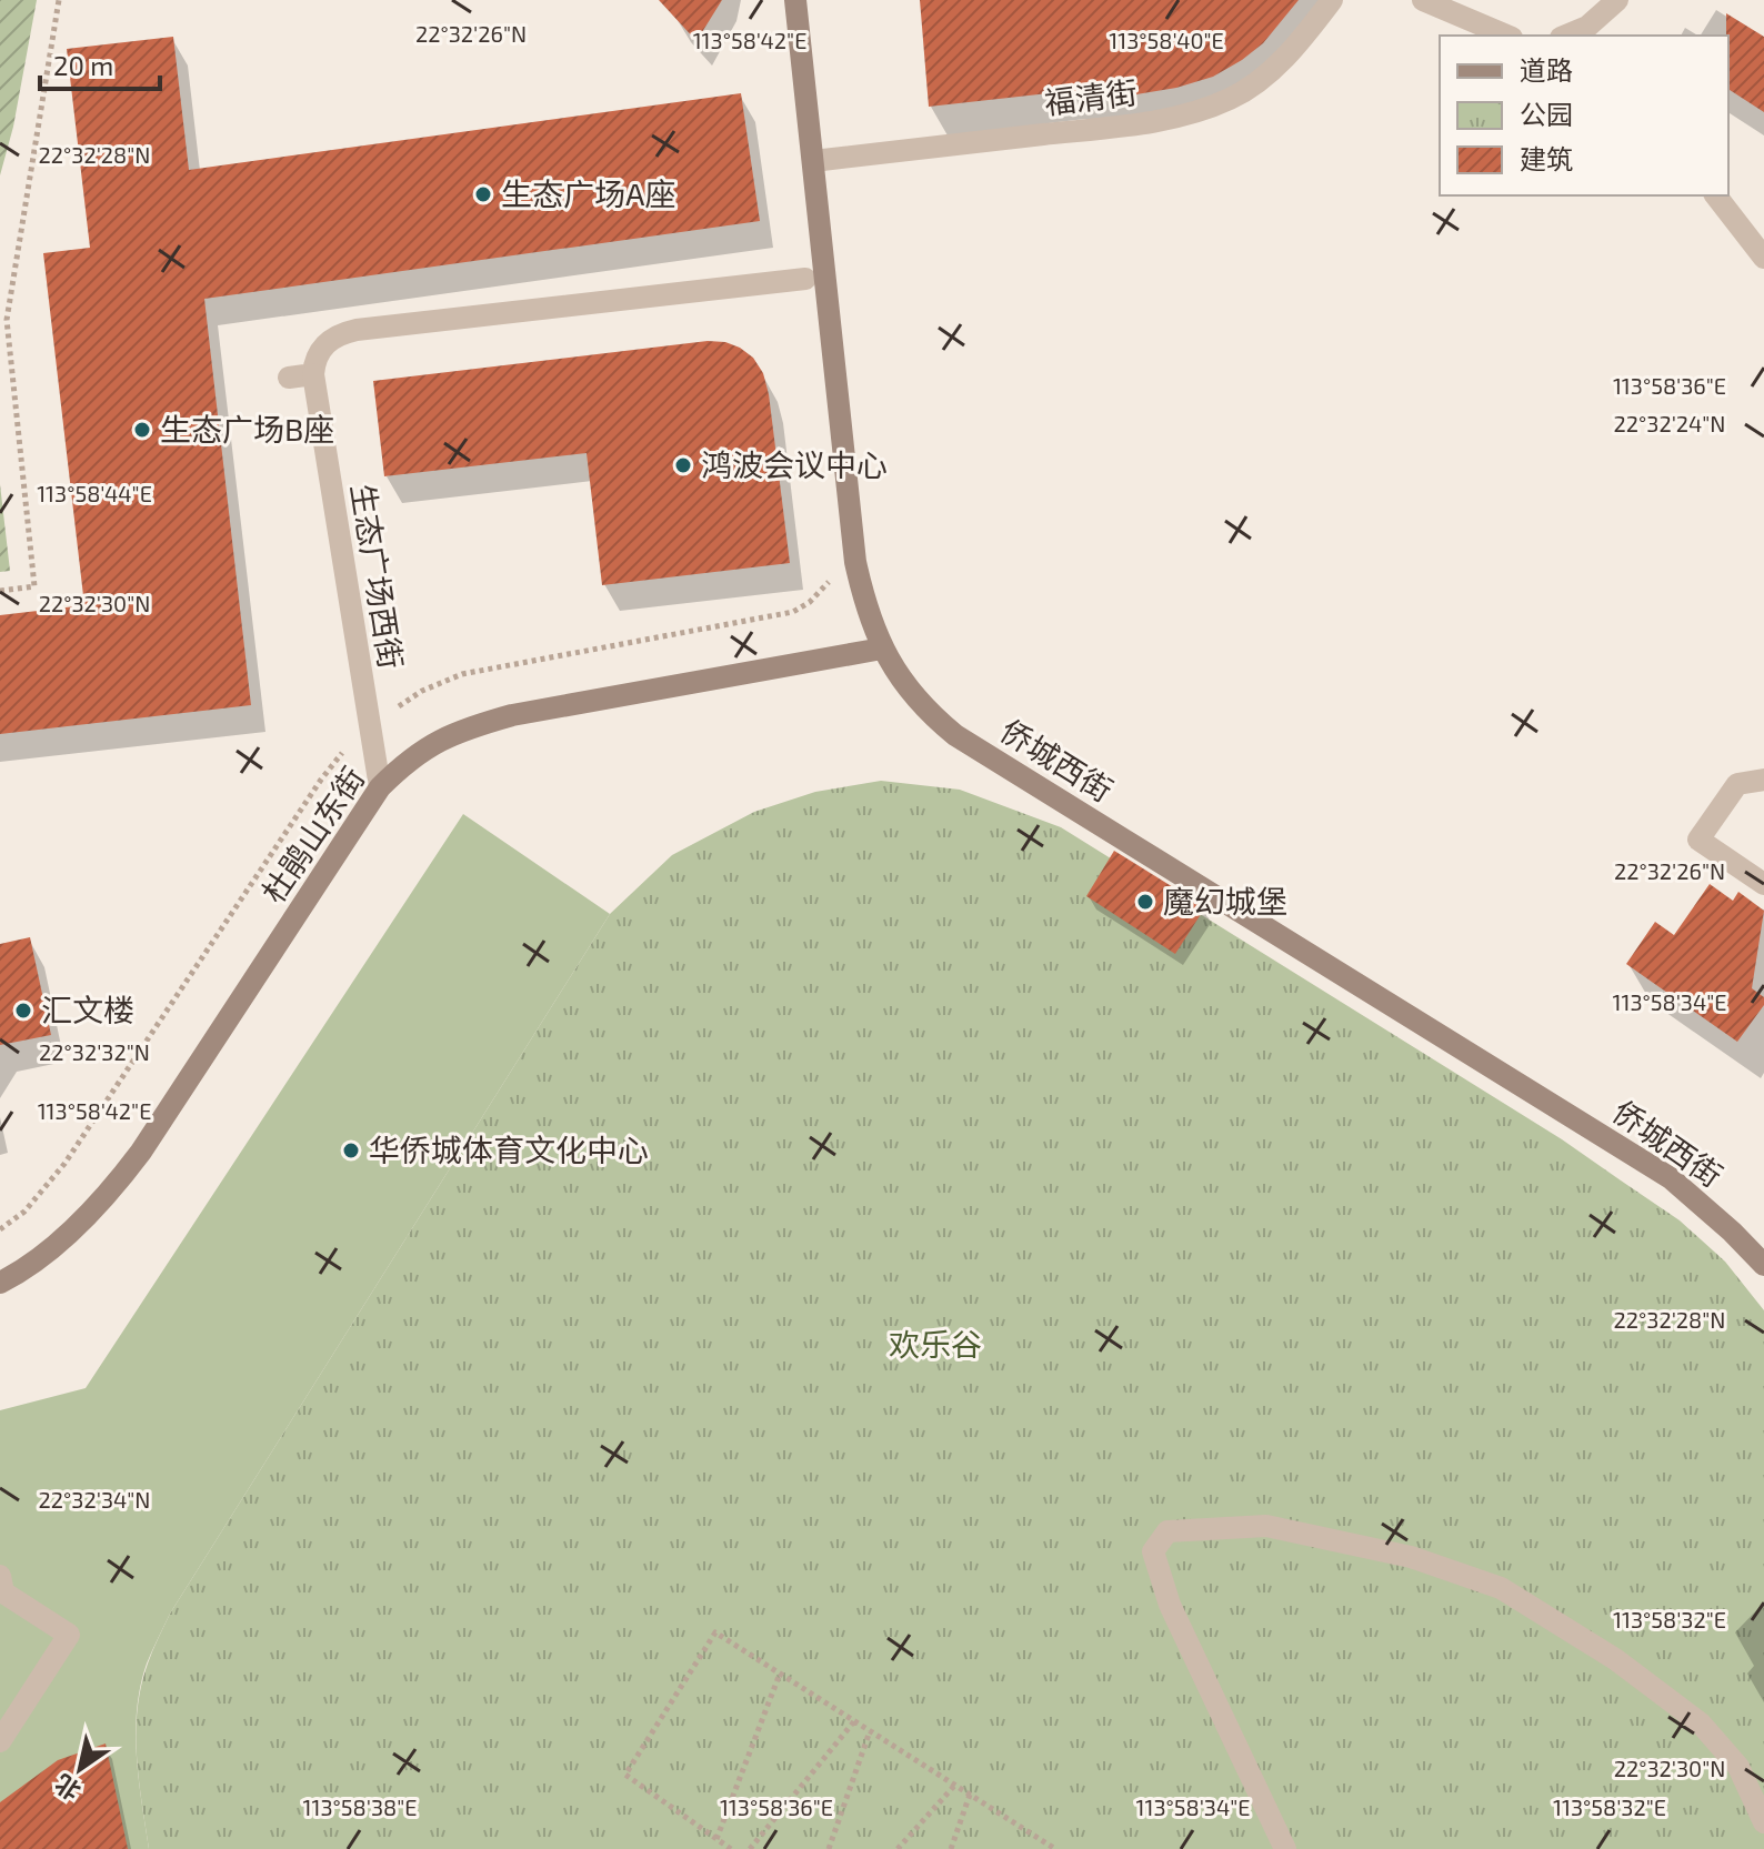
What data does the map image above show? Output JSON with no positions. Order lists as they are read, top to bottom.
{
  "streets": {
    "street": [
      "福清街",
      "生态广场西街",
      "侨城西街",
      "杜鹃山东街"
    ]
  },
  "crossings": [
    ["福清街", "侨城西街"],
    ["生态广场西街", "杜鹃山东街"],
    ["侨城西街", "杜鹃山东街"]
  ],
  "parks": ["欢乐谷"],
  "places": [
    "生态广场A座",
    "生态广场B座",
    "鸿波会议中心",
    "魔幻城堡",
    "汇文楼",
    "华侨城体育文化中心"
  ],
  "legend": ["道路", "公园", "建筑"],
  "scale_bar": "20 m",
  "north": "bottom left",
  "coordinates": [
    "22°32'26\"N",
    "113°58'42\"E",
    "113°58'40\"E",
    "22°32'28\"N",
    "113°58'36\"E",
    "22°32'24\"N",
    "113°58'44\"E",
    "22°32'30\"N",
    "113°58'34\"E",
    "22°32'32\"N",
    "22°32'34\"N",
    "113°58'32\"E",
    "113°58'38\"E"
  ]
}
